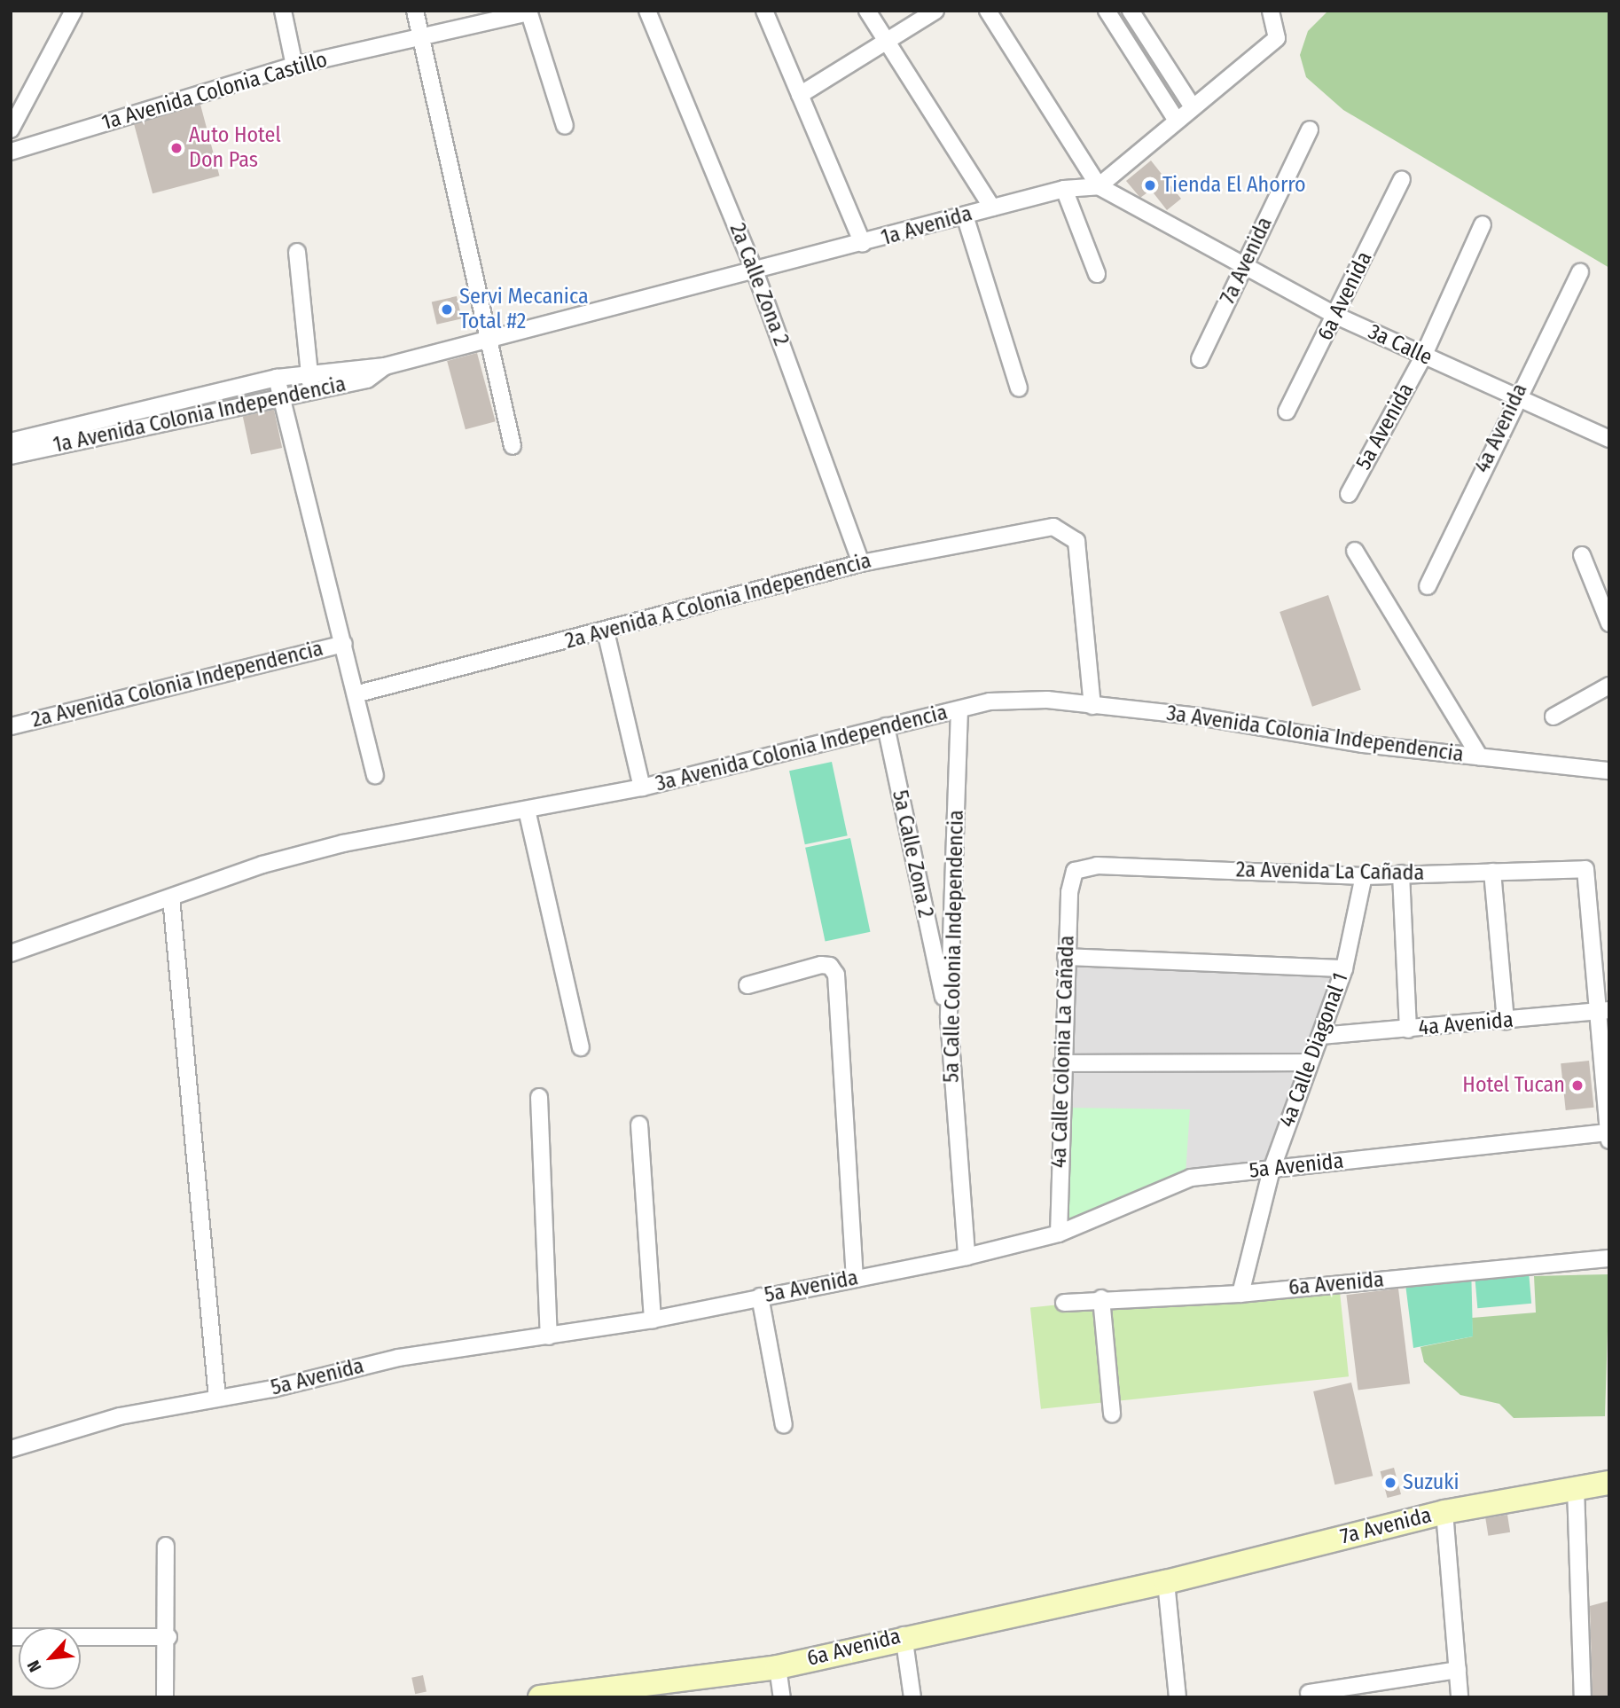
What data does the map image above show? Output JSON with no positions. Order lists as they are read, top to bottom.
{
  "streets": {
    "street": [
      "1a Avenida Colonia Castillo",
      "1a Avenida",
      "7a Avenida",
      "2a Calle Zona 2",
      "6a Avenida",
      "3a Calle",
      "1a Avenida Colonia Independencia",
      "5a Avenida",
      "4a Avenida",
      "2a Avenida A Colonia Independencia",
      "2a Avenida Colonia Independencia",
      "3a Avenida Colonia Independencia",
      "5a Calle Zona 2",
      "2a Avenida La Cañada",
      "5a Calle Colonia Independencia",
      "4a Calle Diagonal 1",
      "4a Calle Colonia La Cañada"
    ]
  },
  "crossings": [
    ["1a Avenida", "2a Calle Zona 2"],
    ["1a Avenida", "3a Calle"],
    ["1a Avenida", "1a Avenida Colonia Independencia"],
    ["7a Avenida", "6a Avenida"],
    ["7a Avenida", "3a Calle"],
    ["2a Calle Zona 2", "1a Avenida Colonia Independencia"],
    ["2a Calle Zona 2", "2a Avenida A Colonia Independencia"],
    ["6a Avenida", "3a Calle"],
    ["6a Avenida", "4a Calle Diagonal 1"],
    ["3a Calle", "5a Avenida"],
    ["3a Calle", "4a Avenida"],
    ["5a Avenida", "5a Calle Colonia Independencia"],
    ["5a Avenida", "4a Calle Diagonal 1"],
    ["5a Avenida", "4a Calle Colonia La Cañada"],
    ["4a Avenida", "2a Avenida La Cañada"],
    ["4a Avenida", "4a Calle Diagonal 1"],
    ["2a Avenida A Colonia Independencia", "3a Avenida Colonia Independencia"],
    ["3a Avenida Colonia Independencia", "5a Calle Zona 2"],
    ["3a Avenida Colonia Independencia", "5a Calle Colonia Independencia"],
    ["5a Calle Zona 2", "5a Calle Colonia Independencia"],
    ["2a Avenida La Cañada", "4a Calle Diagonal 1"],
    ["2a Avenida La Cañada", "4a Calle Colonia La Cañada"]
  ],
  "places": [
    "Auto Hotel Don Pas",
    "Tienda El Ahorro",
    "Servi Mecanica Total #2",
    "Hotel Tucan",
    "Suzuki"
  ],
  "north": "bottom left"
}
